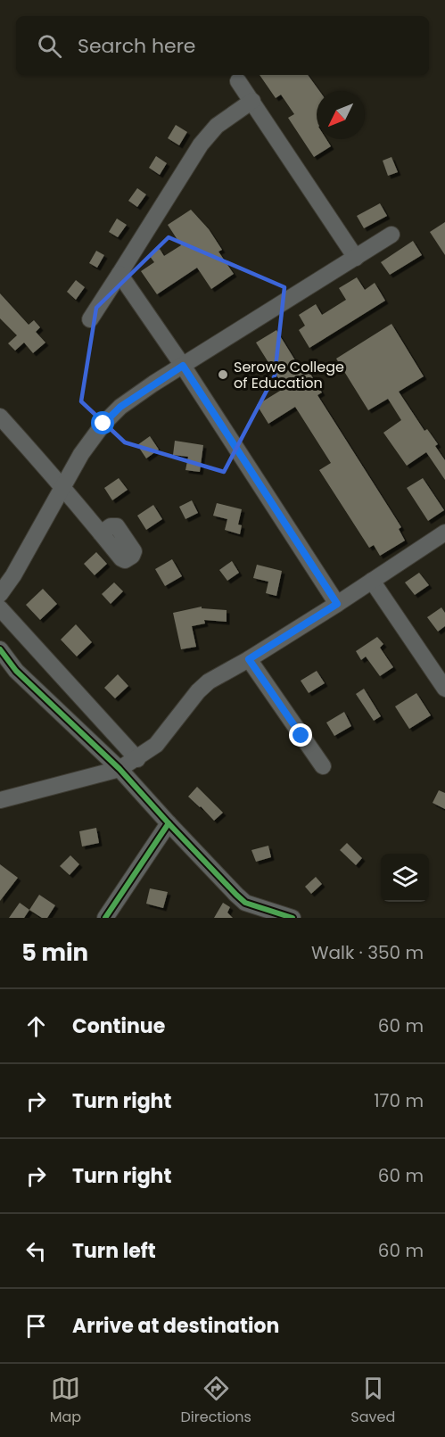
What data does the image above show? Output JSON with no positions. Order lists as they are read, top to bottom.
{
  "places": ["Serowe College of Education"],
  "north": "bottom left",
  "page": {
    "search": "Search here",
    "heading": ["5 min", "Walk · 350 m"],
    "list": [
      ["Continue", "60 m"],
      ["Turn right", "170 m"],
      ["Turn right", "60 m"],
      ["Turn left", "60 m"],
      "Arrive at destination"
    ],
    "nav": ["Map", "Directions", "Saved"]
  }
}
